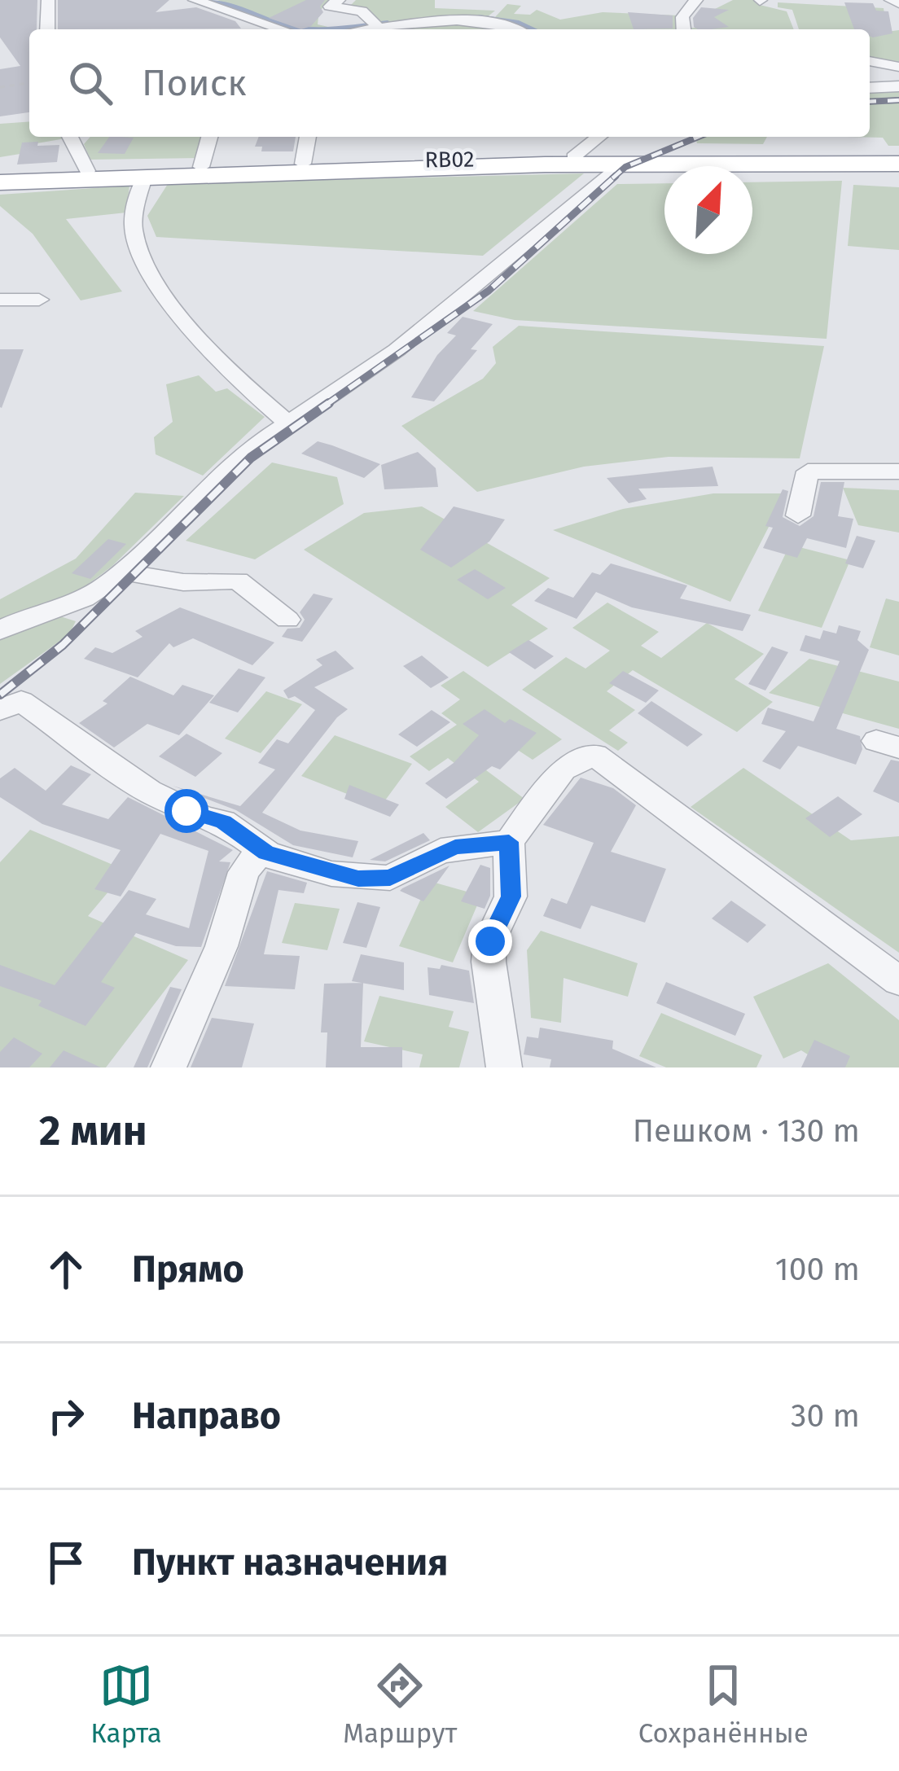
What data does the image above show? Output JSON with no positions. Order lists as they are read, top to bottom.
{
  "streets": {
    "highway": ["RB02"]
  },
  "north": "top right",
  "page": {
    "search": "Поиск",
    "heading": ["2 мин", "Пешком · 130 m"],
    "list": [
      ["Прямо", "100 m"],
      ["Направо", "30 m"],
      "Пункт назначения"
    ],
    "nav": ["Карта", "Маршрут", "Сохранённые"]
  }
}
